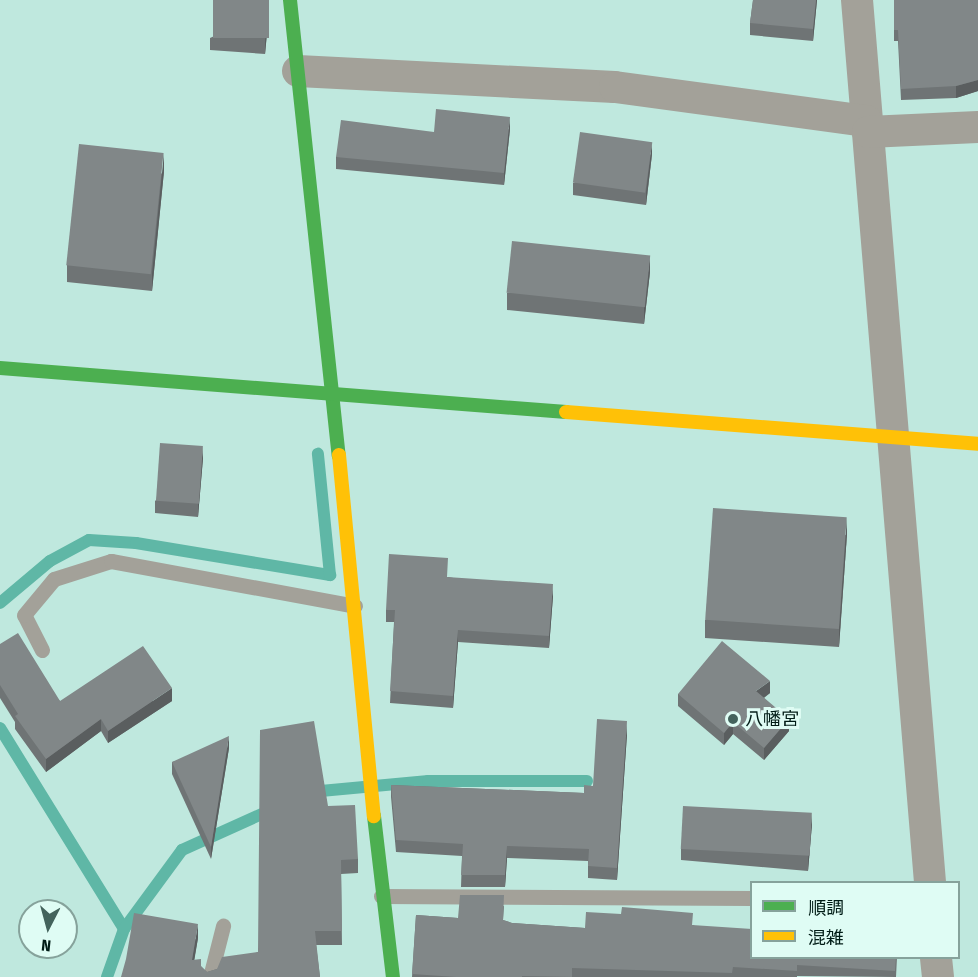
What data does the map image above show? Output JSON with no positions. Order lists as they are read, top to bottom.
{
  "places": ["八幡宮"],
  "legend": ["順調", "混雑"],
  "north": "bottom"
}
